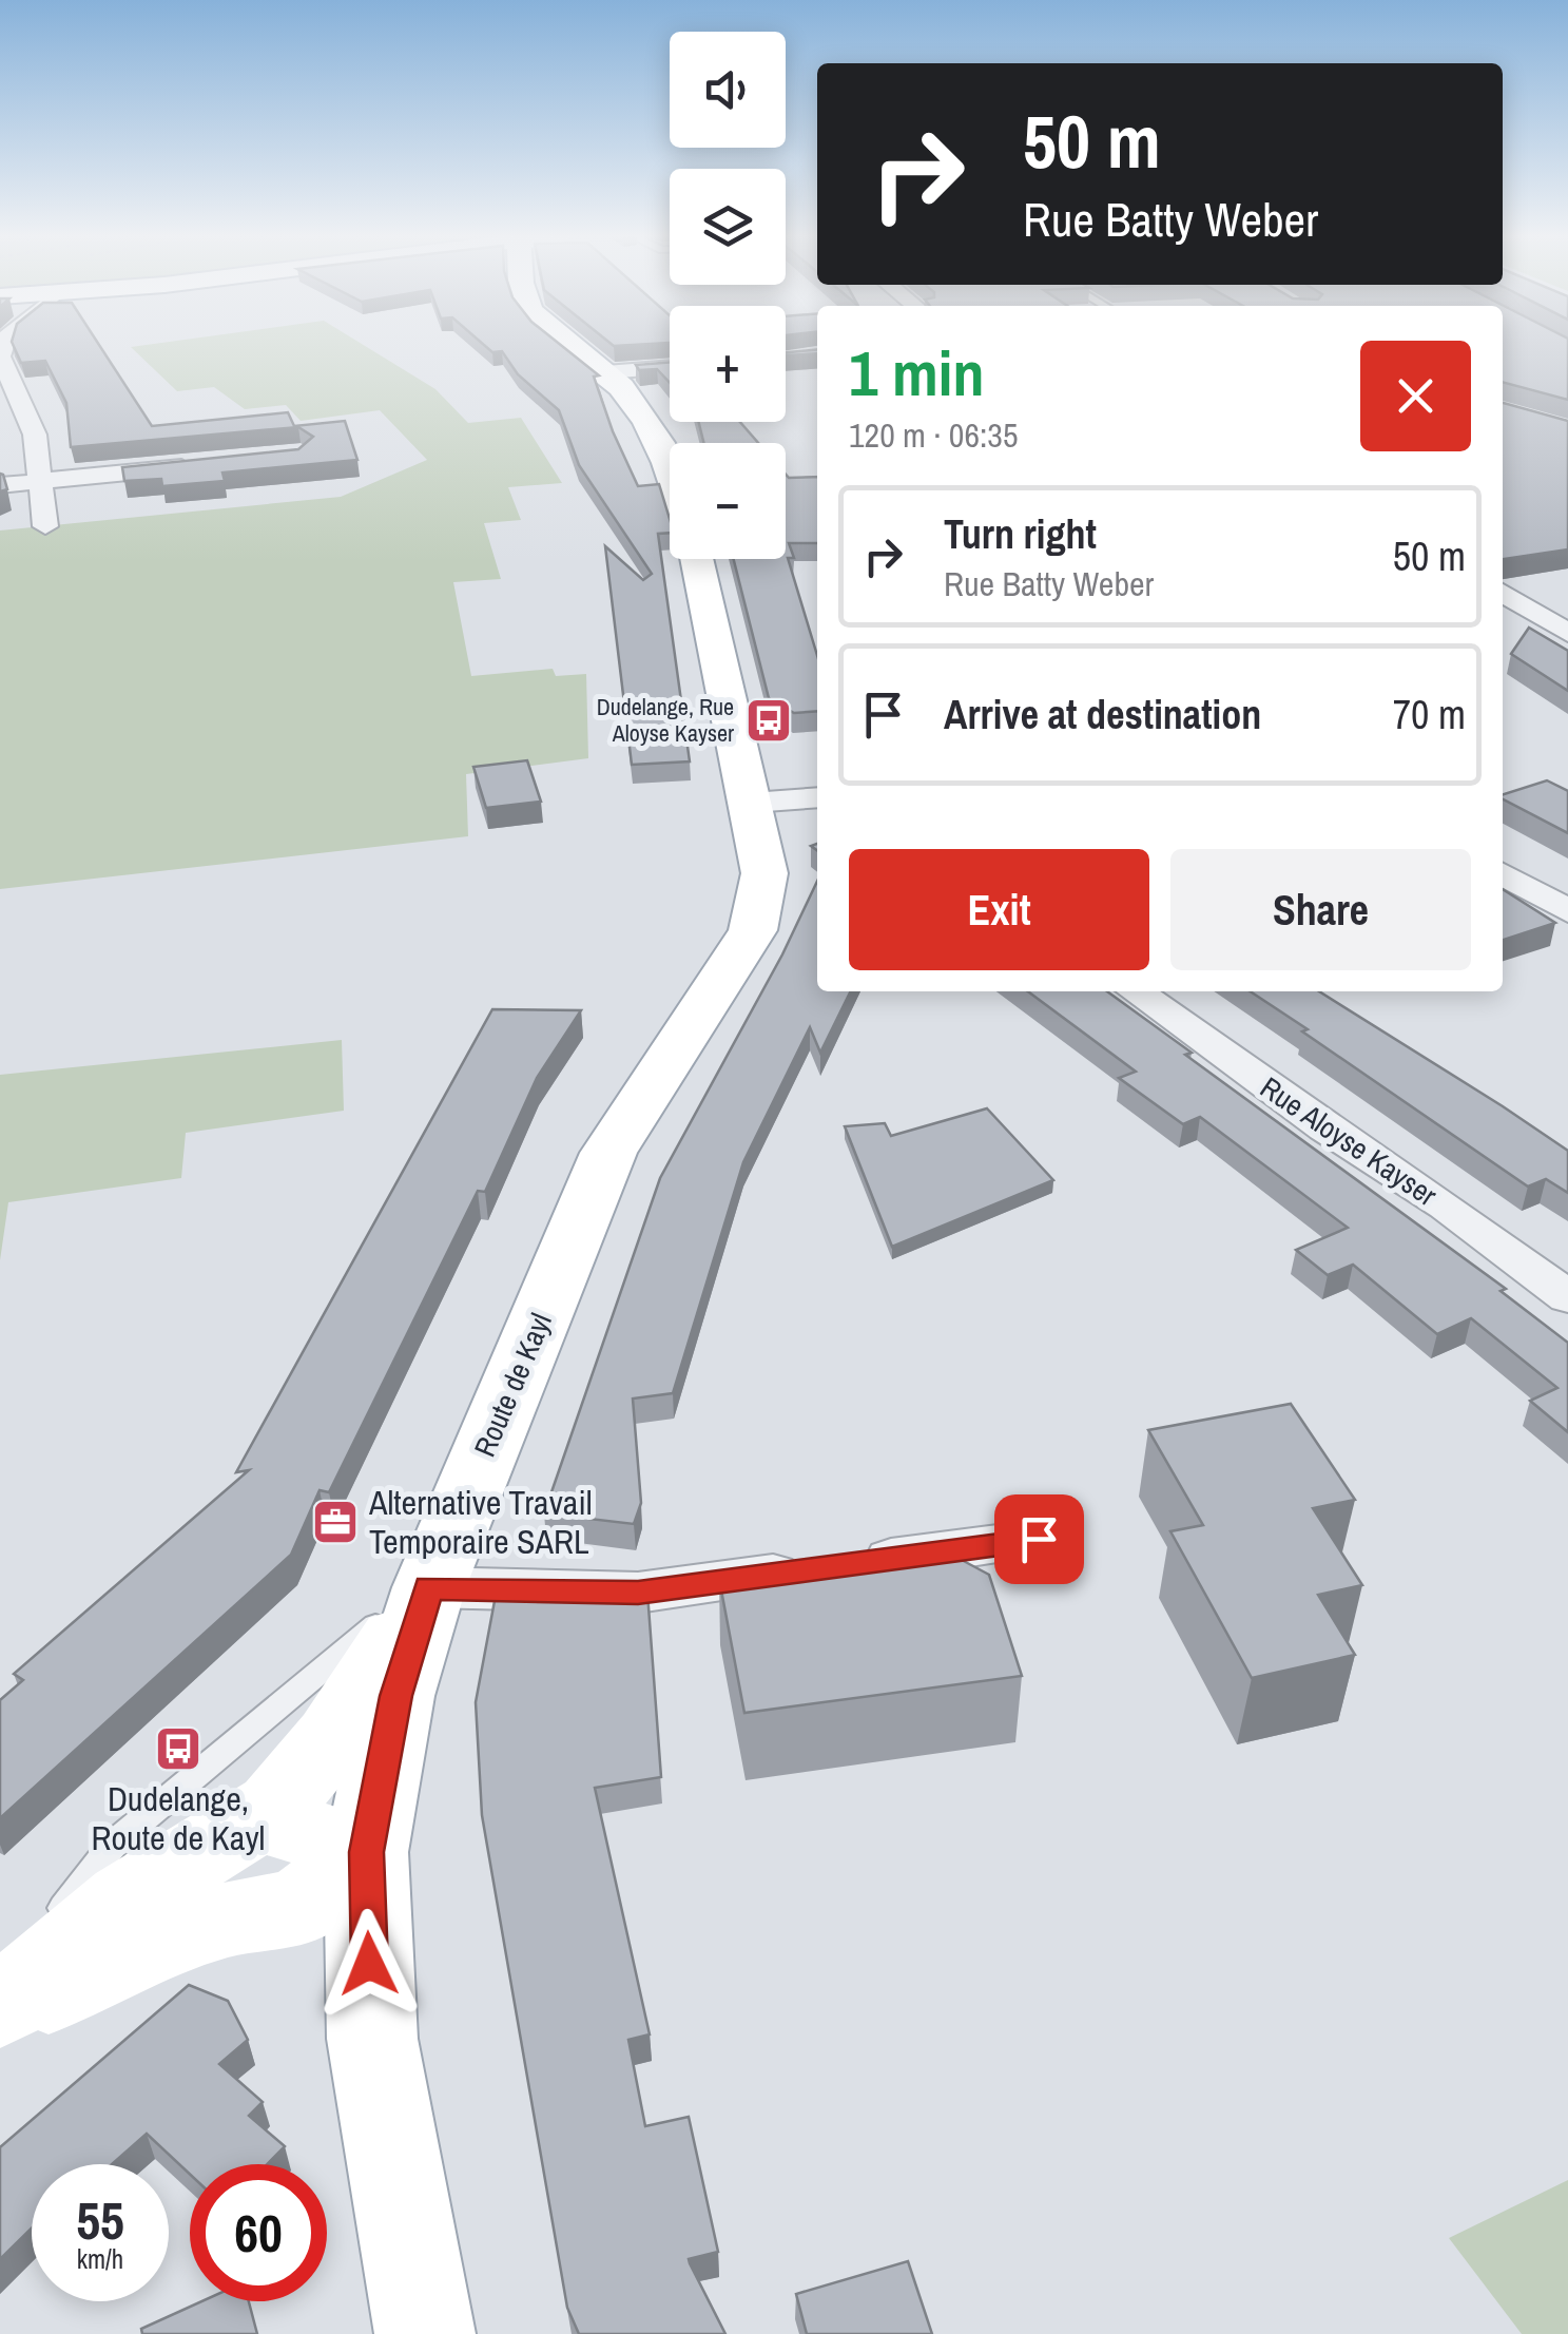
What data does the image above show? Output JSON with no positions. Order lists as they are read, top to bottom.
{
  "streets": {
    "main road": ["Route de Kayl"],
    "street": ["Rue Aloyse Kayser"]
  },
  "places": {
    "bus stop": ["Dudelange, Rue Aloyse Kayser", "Dudelange, Route de Kayl"],
    "office": ["Alternative Travail Temporaire SARL"]
  },
  "page": {
    "map_buttons": ["+", "−"],
    "turn": ["50 m", "Rue Batty Weber"],
    "heading": ["1 min", "120 m · 06:35"],
    "list": [
      {
        "name": "Turn right",
        "note": "Rue Batty Weber",
        "value": "50 m"
      },
      {
        "name": "Arrive at destination",
        "value": "70 m"
      }
    ],
    "buttons": ["Exit", "Share"],
    "speed": "55 km/h",
    "limit": "60"
  }
}
